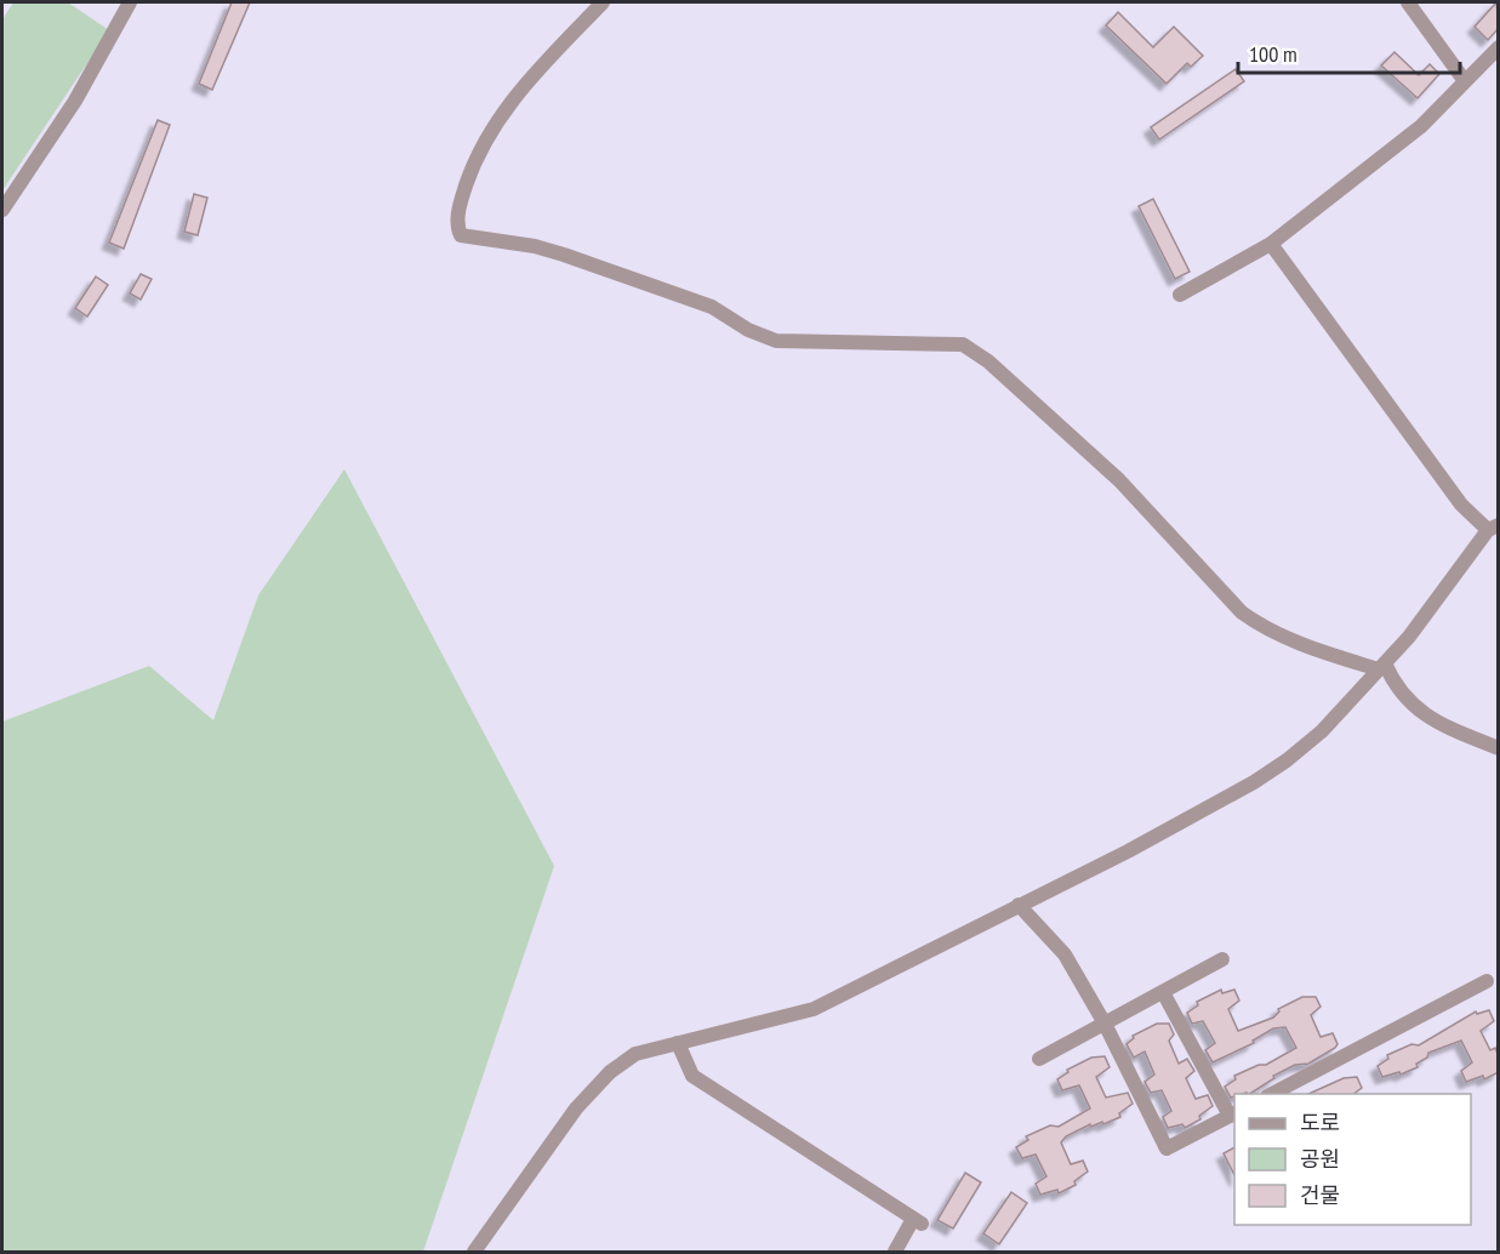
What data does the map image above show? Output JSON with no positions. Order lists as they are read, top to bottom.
{
  "legend": ["도로", "공원", "건물"],
  "scale_bar": "100 m"
}
